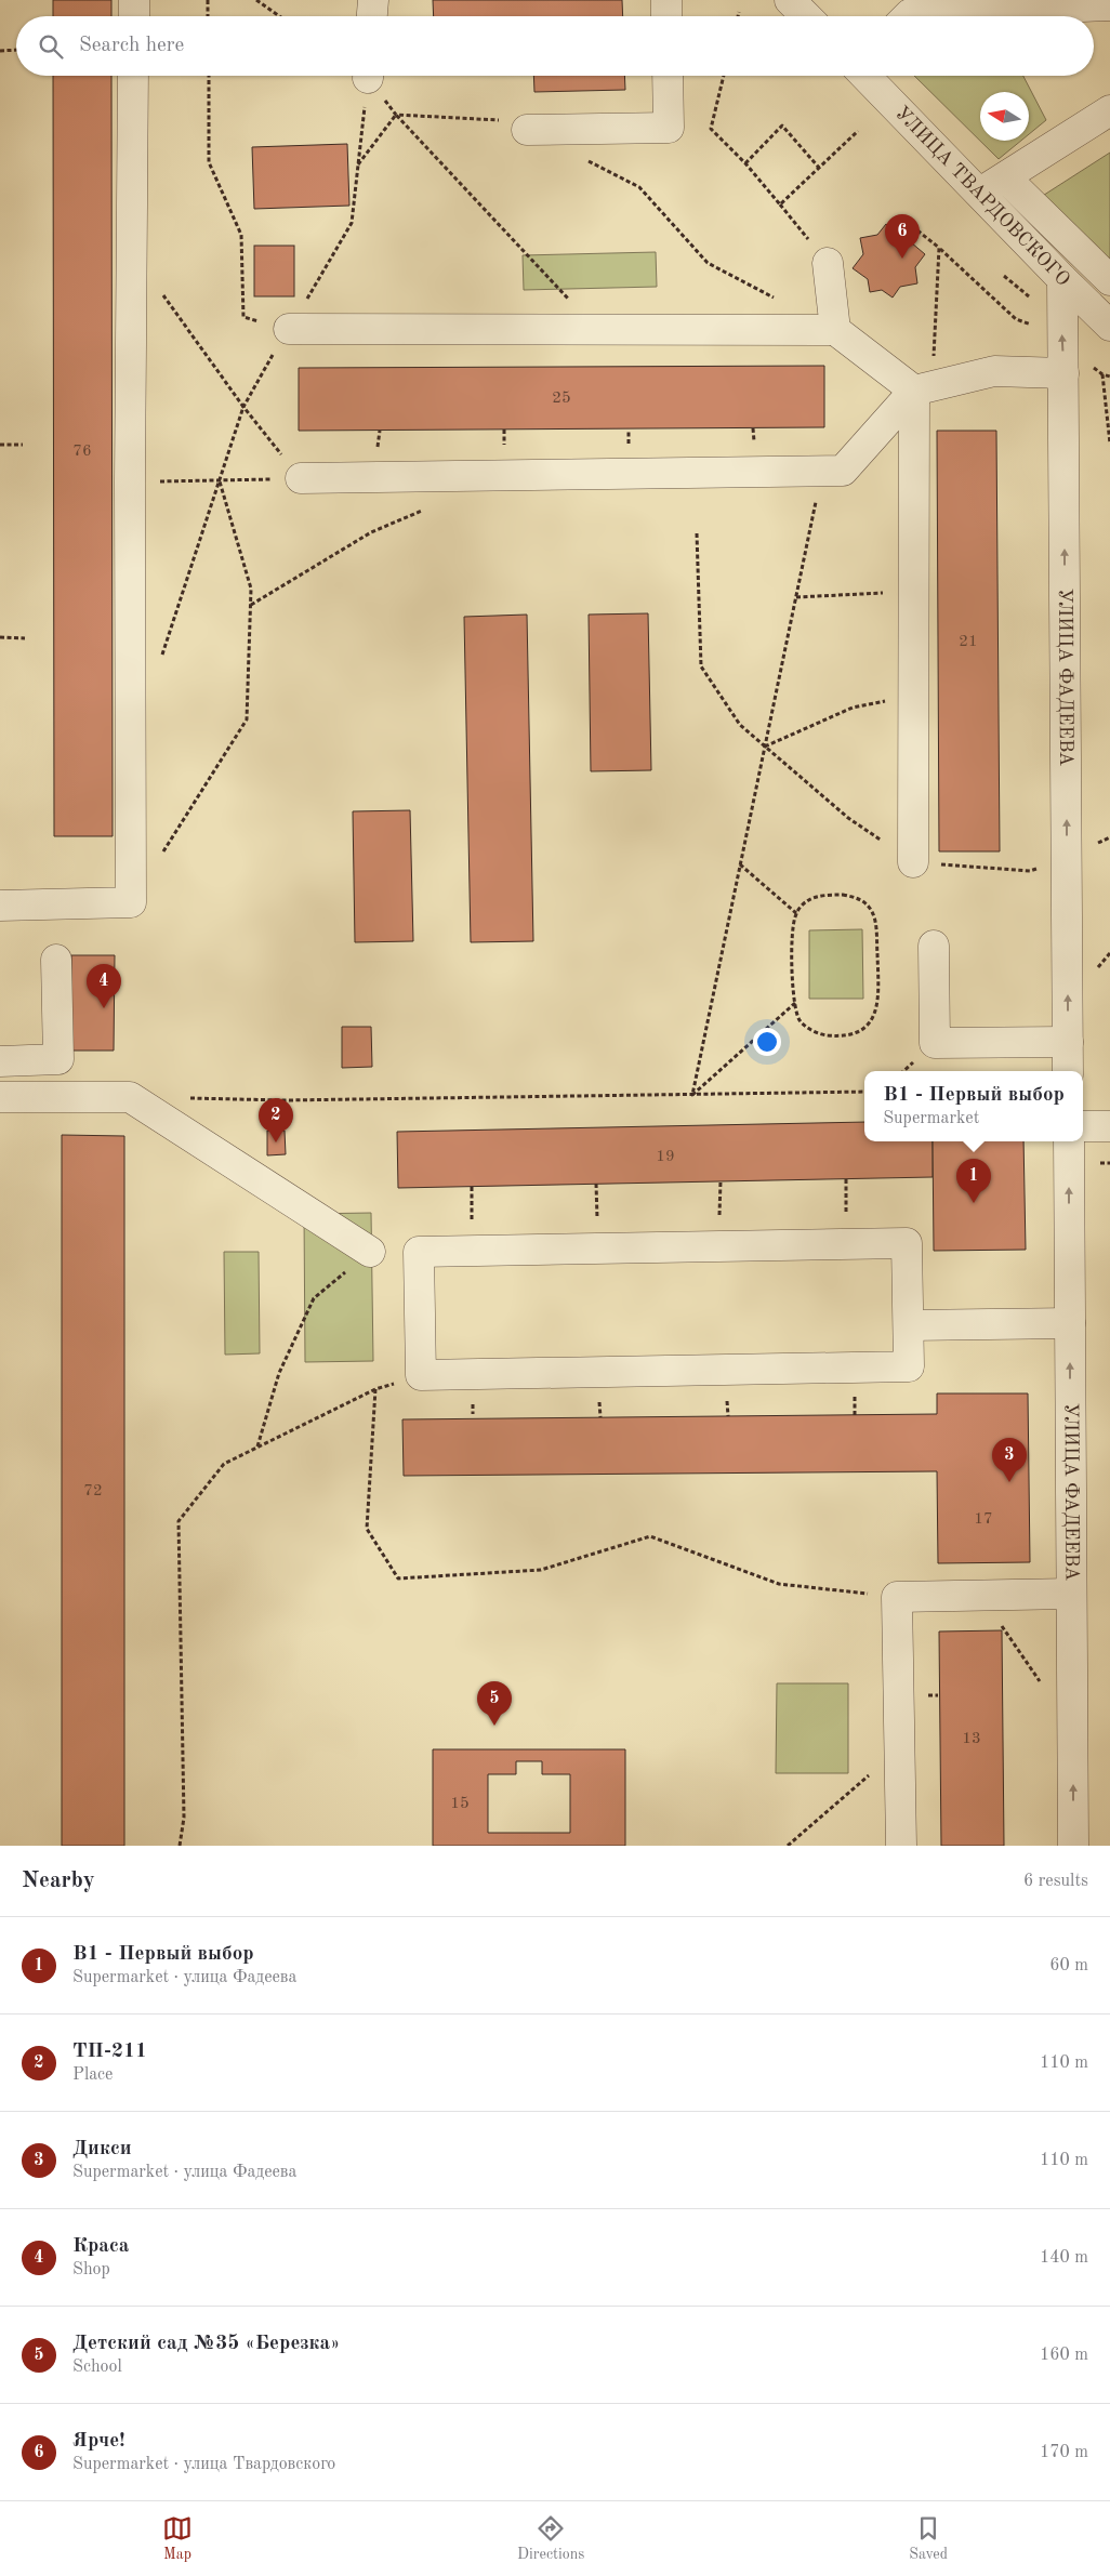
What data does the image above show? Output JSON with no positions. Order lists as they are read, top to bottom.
{
  "streets": {
    "street": ["УЛИЦА ТВАРДОВСКОГО", "УЛИЦА ФАДЕЕВА"]
  },
  "crossings": [
    ["УЛИЦА ТВАРДОВСКОГО", "УЛИЦА ФАДЕЕВА"]
  ],
  "house_numbers": [
    "25",
    "76",
    "21",
    "19",
    "72",
    "17",
    "13",
    "15"
  ],
  "north": "left",
  "page": {
    "search": "Search here",
    "pins": [
      "6",
      "4",
      "2",
      "1",
      "3",
      "5"
    ],
    "popup": ["В1 - Первый выбор", "Supermarket"],
    "heading": ["Nearby", "6 results"],
    "list": [
      {
        "mark": "1",
        "name": "В1 - Первый выбор",
        "note": "Supermarket · улица Фадеева",
        "value": "60 m"
      },
      {
        "mark": "2",
        "name": "ТП-211",
        "note": "Place",
        "value": "110 m"
      },
      {
        "mark": "3",
        "name": "Дикси",
        "note": "Supermarket · улица Фадеева",
        "value": "110 m"
      },
      {
        "mark": "4",
        "name": "Краса",
        "note": "Shop",
        "value": "140 m"
      },
      {
        "mark": "5",
        "name": "Детский сад №35 «Березка»",
        "note": "School",
        "value": "160 m"
      },
      {
        "mark": "6",
        "name": "Ярче!",
        "note": "Supermarket · улица Твардовского",
        "value": "170 m"
      }
    ],
    "nav": ["Map", "Directions", "Saved"]
  }
}
